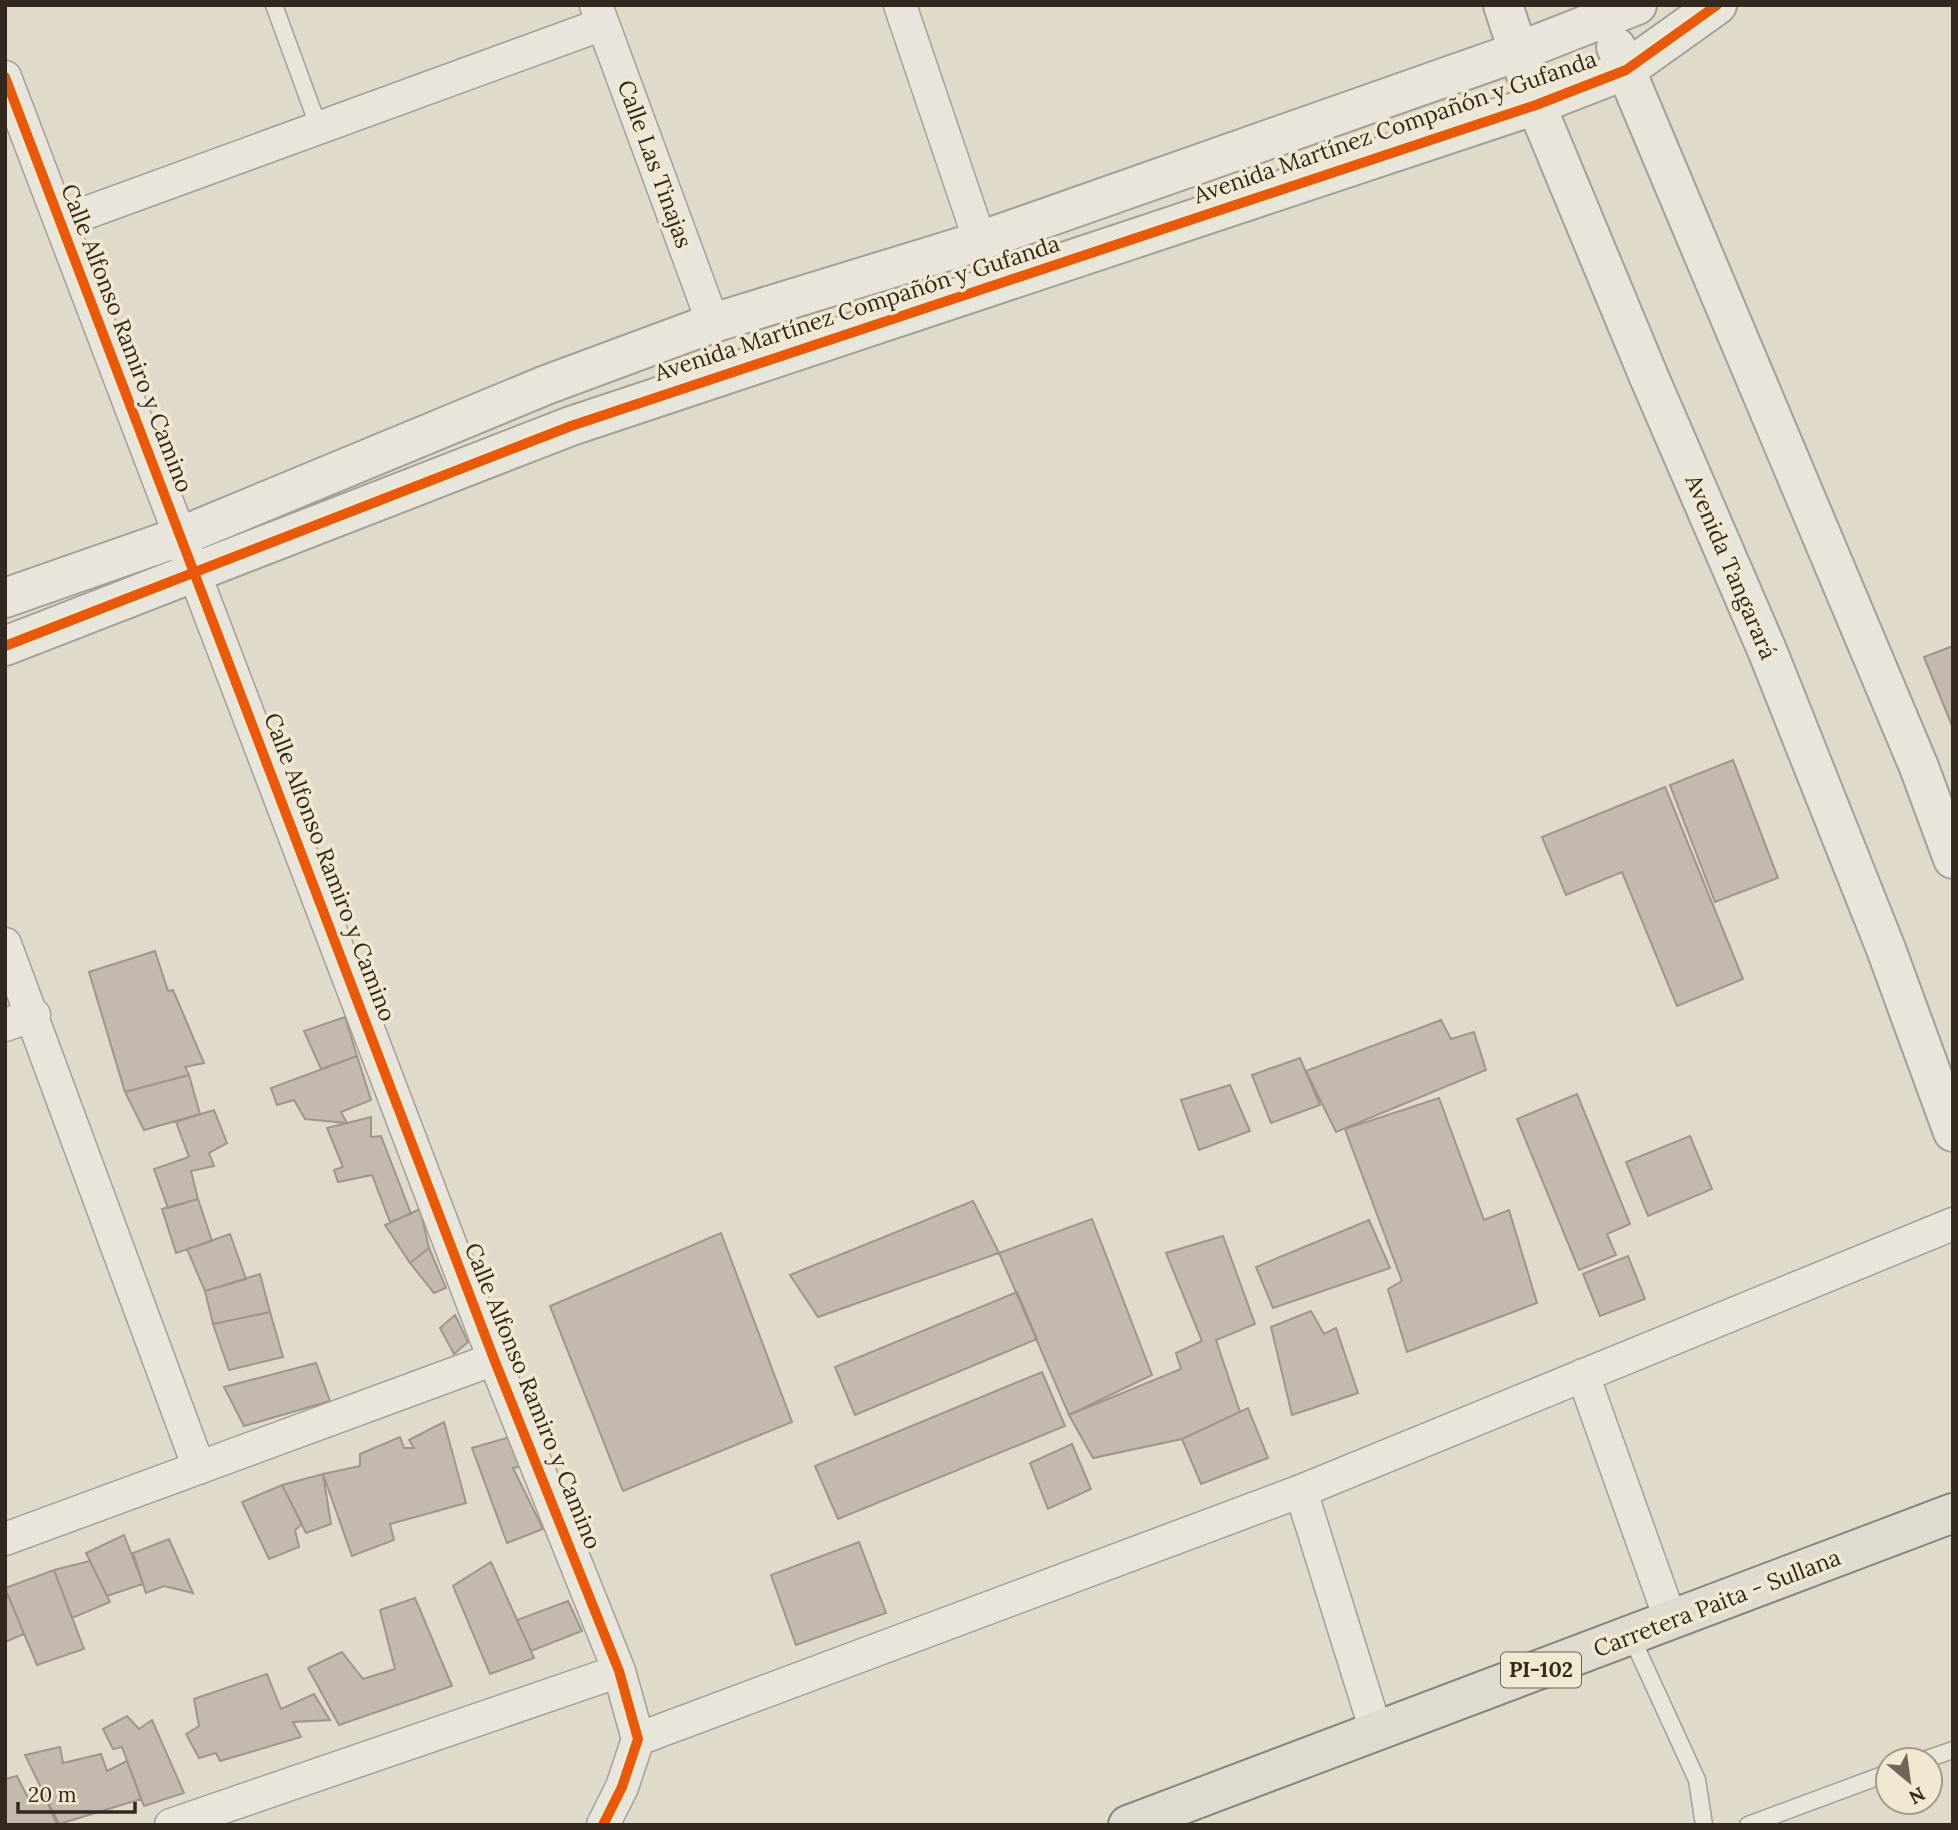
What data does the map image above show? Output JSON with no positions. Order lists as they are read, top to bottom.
{
  "streets": {
    "main road": ["Carretera Paita - Sullana", "PI-102"],
    "street": [
      "Avenida Martínez Compañón y Gufanda",
      "Calle Las Tinajas",
      "Calle Alfonso Ramiro y Camino",
      "Avenida Tangarará"
    ]
  },
  "crossings": [
    ["Avenida Martínez Compañón y Gufanda", "Calle Las Tinajas"],
    ["Avenida Martínez Compañón y Gufanda", "Calle Alfonso Ramiro y Camino"],
    ["Avenida Martínez Compañón y Gufanda", "Avenida Tangarará"]
  ],
  "scale_bar": "20 m",
  "north": "bottom right"
}
